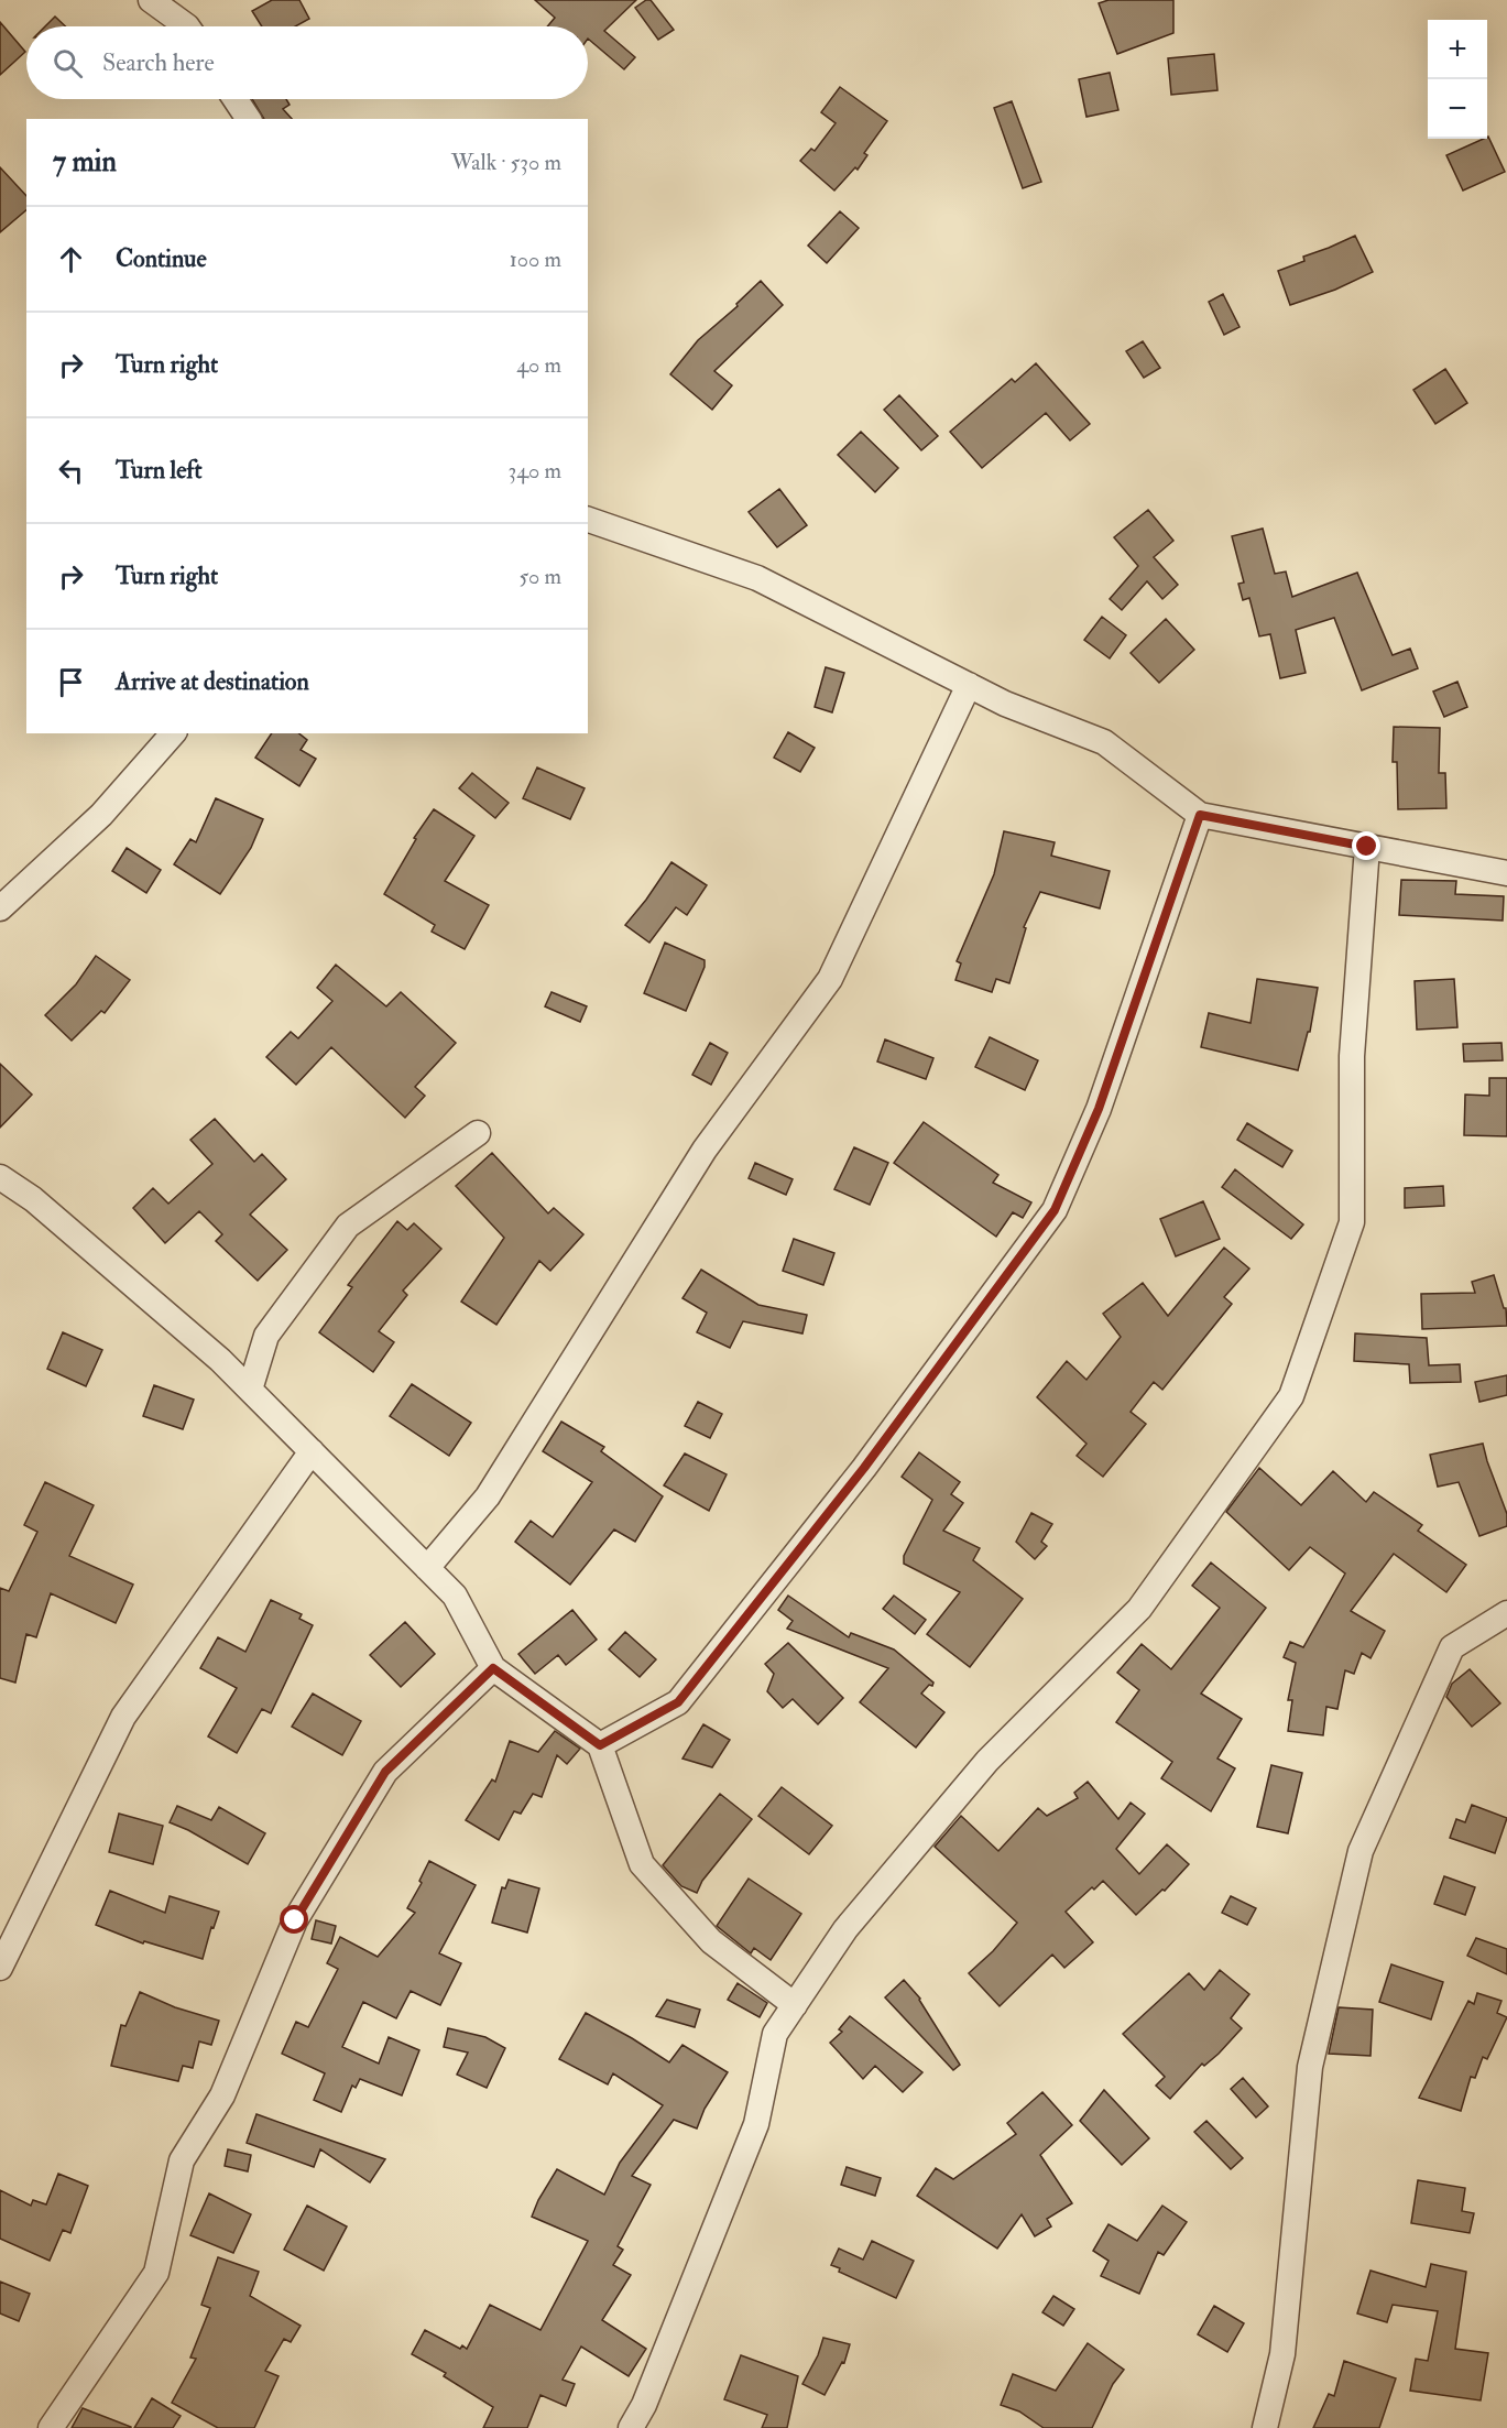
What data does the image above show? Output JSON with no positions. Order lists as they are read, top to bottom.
{
  "page": {
    "map_buttons": ["+", "−"],
    "search": "Search here",
    "heading": ["7 min", "Walk · 530 m"],
    "list": [
      ["Continue", "100 m"],
      ["Turn right", "40 m"],
      ["Turn left", "340 m"],
      ["Turn right", "50 m"],
      "Arrive at destination"
    ]
  }
}
